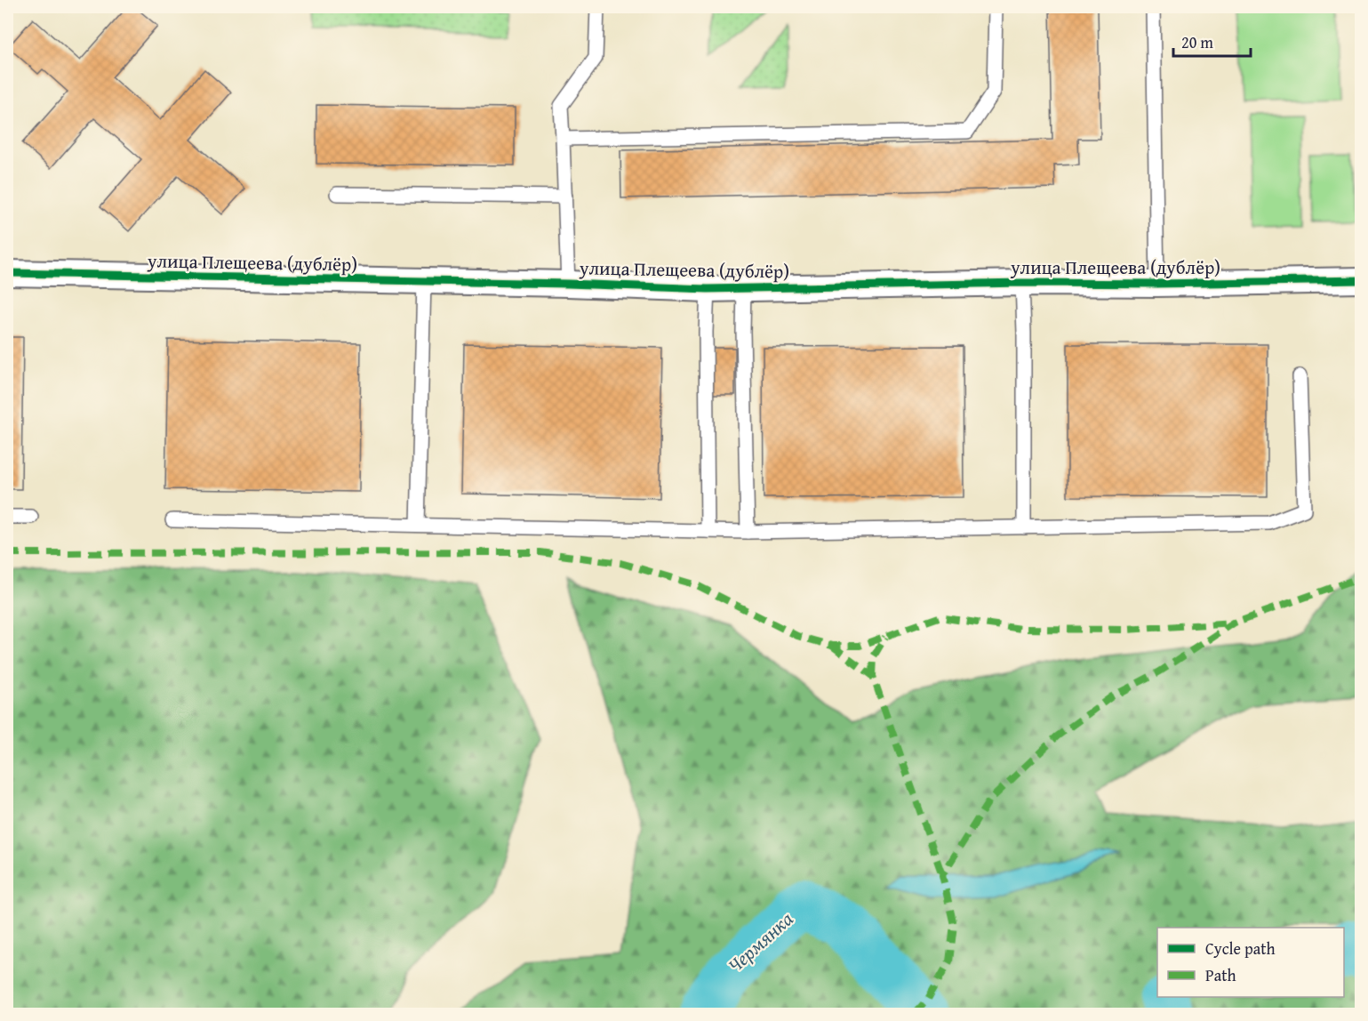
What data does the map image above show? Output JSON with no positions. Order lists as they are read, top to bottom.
{
  "streets": {
    "street": ["улица Плещеева (дублёр)"]
  },
  "water": ["Чермянка"],
  "legend": ["Cycle path", "Path"],
  "scale_bar": "20 m"
}
